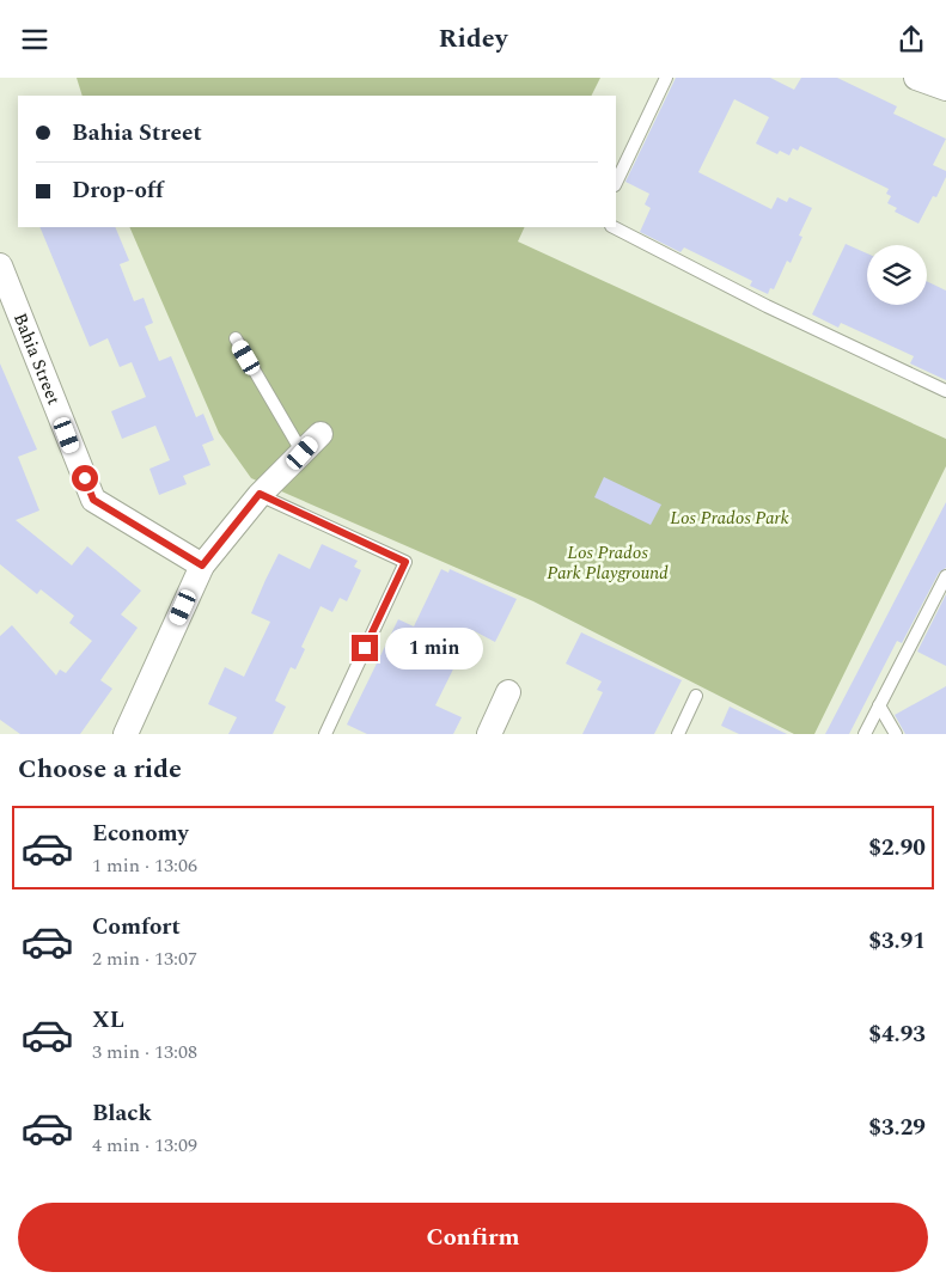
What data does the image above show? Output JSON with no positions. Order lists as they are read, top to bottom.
{
  "streets": {
    "street": ["Bahia Street"]
  },
  "parks": ["Los Prados Park", "Los Prados Park Playground"],
  "page": {
    "header": "Ridey",
    "banner": ["Bahia Street", "Drop-off"],
    "bubble": "1 min",
    "heading": "Choose a ride",
    "list": [
      {
        "name": "Economy",
        "note": "1 min · 13:06",
        "value": "$2.90"
      },
      {
        "name": "Comfort",
        "note": "2 min · 13:07",
        "value": "$3.91"
      },
      {
        "name": "XL",
        "note": "3 min · 13:08",
        "value": "$4.93"
      },
      {
        "name": "Black",
        "note": "4 min · 13:09",
        "value": "$3.29"
      }
    ],
    "buttons": "Confirm"
  }
}
